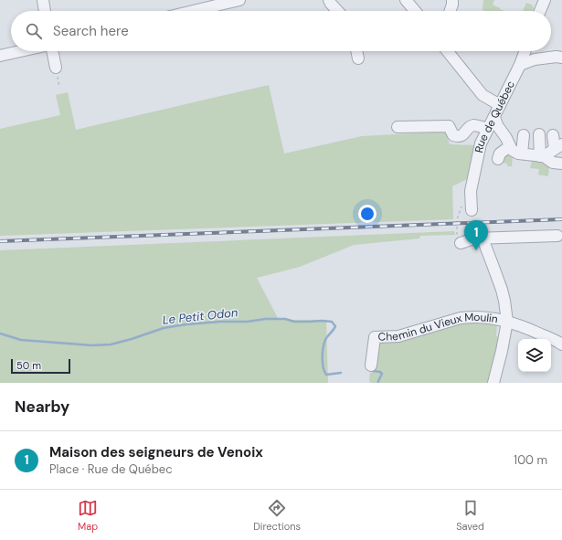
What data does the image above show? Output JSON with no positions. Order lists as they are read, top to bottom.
{
  "streets": {
    "street": ["Rue de Québec", "Chemin du Vieux Moulin"]
  },
  "water": ["Le Petit Odon"],
  "scale_bar": "50 m",
  "page": {
    "search": "Search here",
    "pins": "1",
    "scale": "50 m",
    "heading": "Nearby",
    "list": [
      {
        "mark": "1",
        "name": "Maison des seigneurs de Venoix",
        "note": "Place · Rue de Québec",
        "value": "100 m"
      }
    ],
    "nav": ["Map", "Directions", "Saved"]
  }
}
